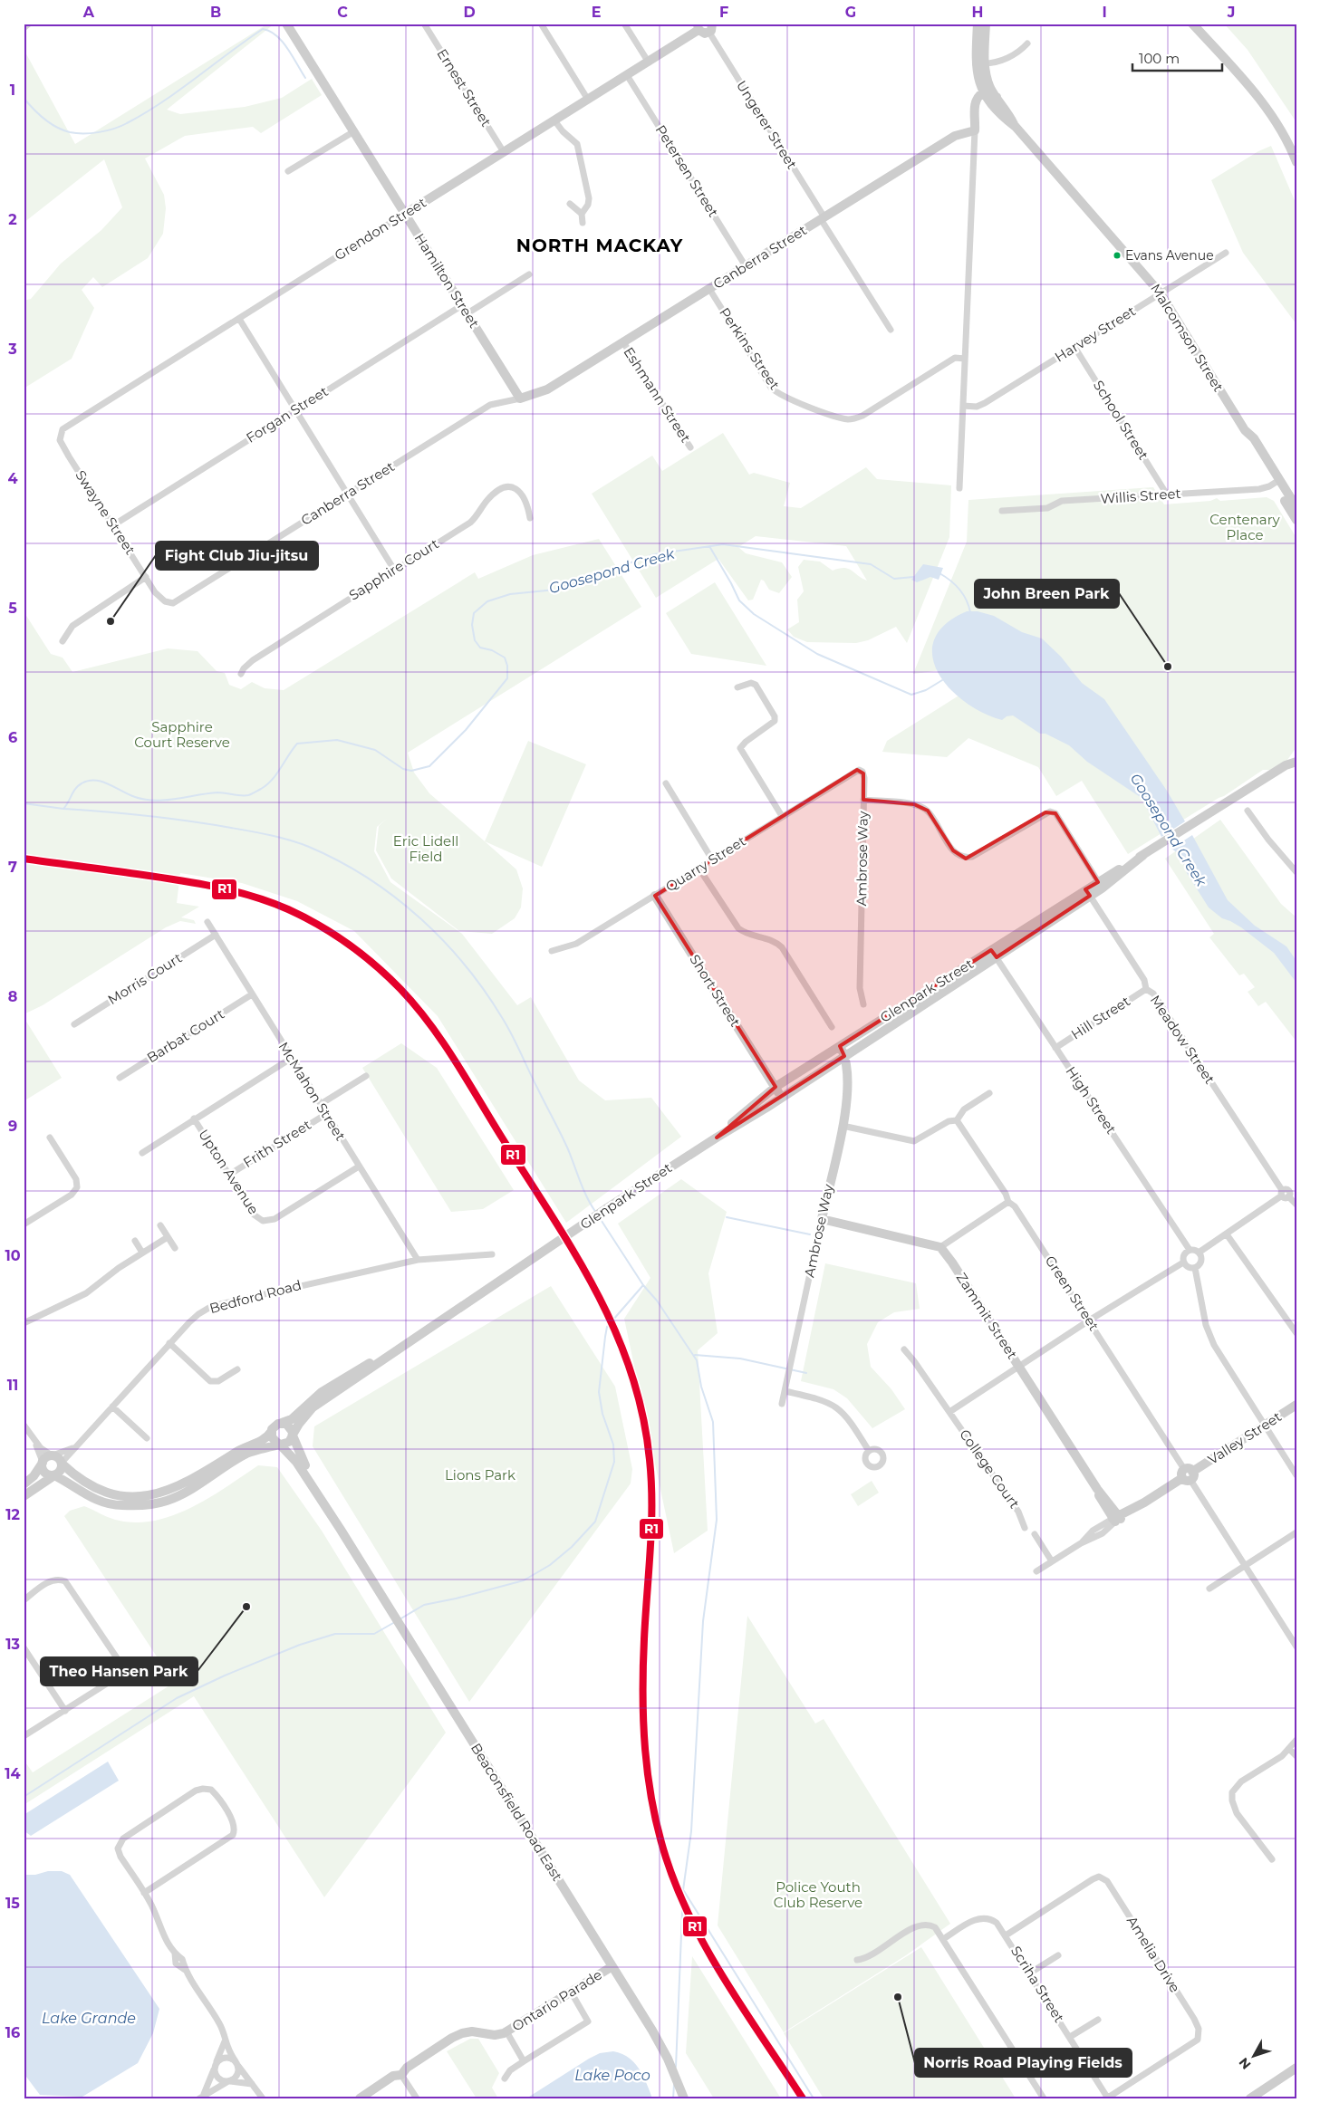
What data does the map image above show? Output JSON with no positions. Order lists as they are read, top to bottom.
{
  "streets": {
    "main road": [
      "Grendon Street",
      "Canberra Street",
      "Hamilton Street",
      "Malcomson Street",
      "Ambrose Way",
      "Short Street",
      "Glenpark Street",
      "Zammit Street",
      "Valley Street",
      "Beaconsfield Road East",
      "Ontario Parade"
    ],
    "street": [
      "Ernest Street",
      "Ungerer Street",
      "Petersen Street",
      "Harvey Street",
      "Perkins Street",
      "Eshmann Street",
      "Forgan Street",
      "School Street",
      "Willis Street",
      "Swayne Street",
      "Sapphire Court",
      "Quarry Street",
      "Morris Court",
      "Hill Street",
      "Barbat Court",
      "Meadow Street",
      "McMahon Street",
      "High Street",
      "Frith Street",
      "Upton Avenue",
      "Green Street",
      "Bedford Road",
      "College Court",
      "Amelia Drive",
      "Scriha Street"
    ]
  },
  "crossings": [
    ["Ernest Street", "Grendon Street"],
    ["Ungerer Street", "Canberra Street"],
    ["Petersen Street", "Grendon Street"],
    ["Petersen Street", "Canberra Street"],
    ["Grendon Street", "Hamilton Street"],
    ["Grendon Street", "Swayne Street"],
    ["Canberra Street", "Hamilton Street"],
    ["Canberra Street", "Perkins Street"],
    ["Canberra Street", "Eshmann Street"],
    ["Canberra Street", "Swayne Street"],
    ["Hamilton Street", "Forgan Street"],
    ["Harvey Street", "Malcomson Street"],
    ["Harvey Street", "School Street"],
    ["Malcomson Street", "Willis Street"],
    ["Forgan Street", "Swayne Street"],
    ["School Street", "Willis Street"],
    ["Ambrose Way", "Quarry Street"],
    ["Ambrose Way", "Glenpark Street"],
    ["Quarry Street", "Short Street"],
    ["Morris Court", "McMahon Street"],
    ["Short Street", "Glenpark Street"],
    ["Glenpark Street", "Meadow Street"],
    ["Glenpark Street", "High Street"],
    ["Glenpark Street", "Beaconsfield Road East"],
    ["Hill Street", "Meadow Street"],
    ["Hill Street", "High Street"],
    ["Barbat Court", "McMahon Street"],
    ["McMahon Street", "Frith Street"],
    ["McMahon Street", "Upton Avenue"],
    ["McMahon Street", "Bedford Road"],
    ["Frith Street", "Upton Avenue"],
    ["Green Street", "Valley Street"],
    ["Zammit Street", "Valley Street"],
    ["Beaconsfield Road East", "Ontario Parade"],
    ["Amelia Drive", "Scriha Street"]
  ],
  "districts": ["NORTH MACKAY"],
  "water": ["Goosepond Creek", "Lake Grande", "Lake Poco"],
  "parks": [
    "Centenary Place",
    "Sapphire Court Reserve",
    "Eric Lidell Field",
    "Lions Park",
    "Police Youth Club Reserve"
  ],
  "places": [
    "Evans Avenue",
    "Fight Club Jiu-jitsu",
    "John Breen Park",
    "Theo Hansen Park",
    "Norris Road Playing Fields"
  ],
  "lines": ["transit line R1"],
  "scale_bar": "100 m",
  "north": "bottom left",
  "grid": {
    "columns": [
      "A",
      "B",
      "C",
      "D",
      "E",
      "F",
      "G",
      "H",
      "I",
      "J"
    ],
    "rows": [
      "1",
      "2",
      "3",
      "4",
      "5",
      "6",
      "7",
      "8",
      "9",
      "10",
      "11",
      "12",
      "13",
      "14",
      "15",
      "16"
    ]
  }
}
